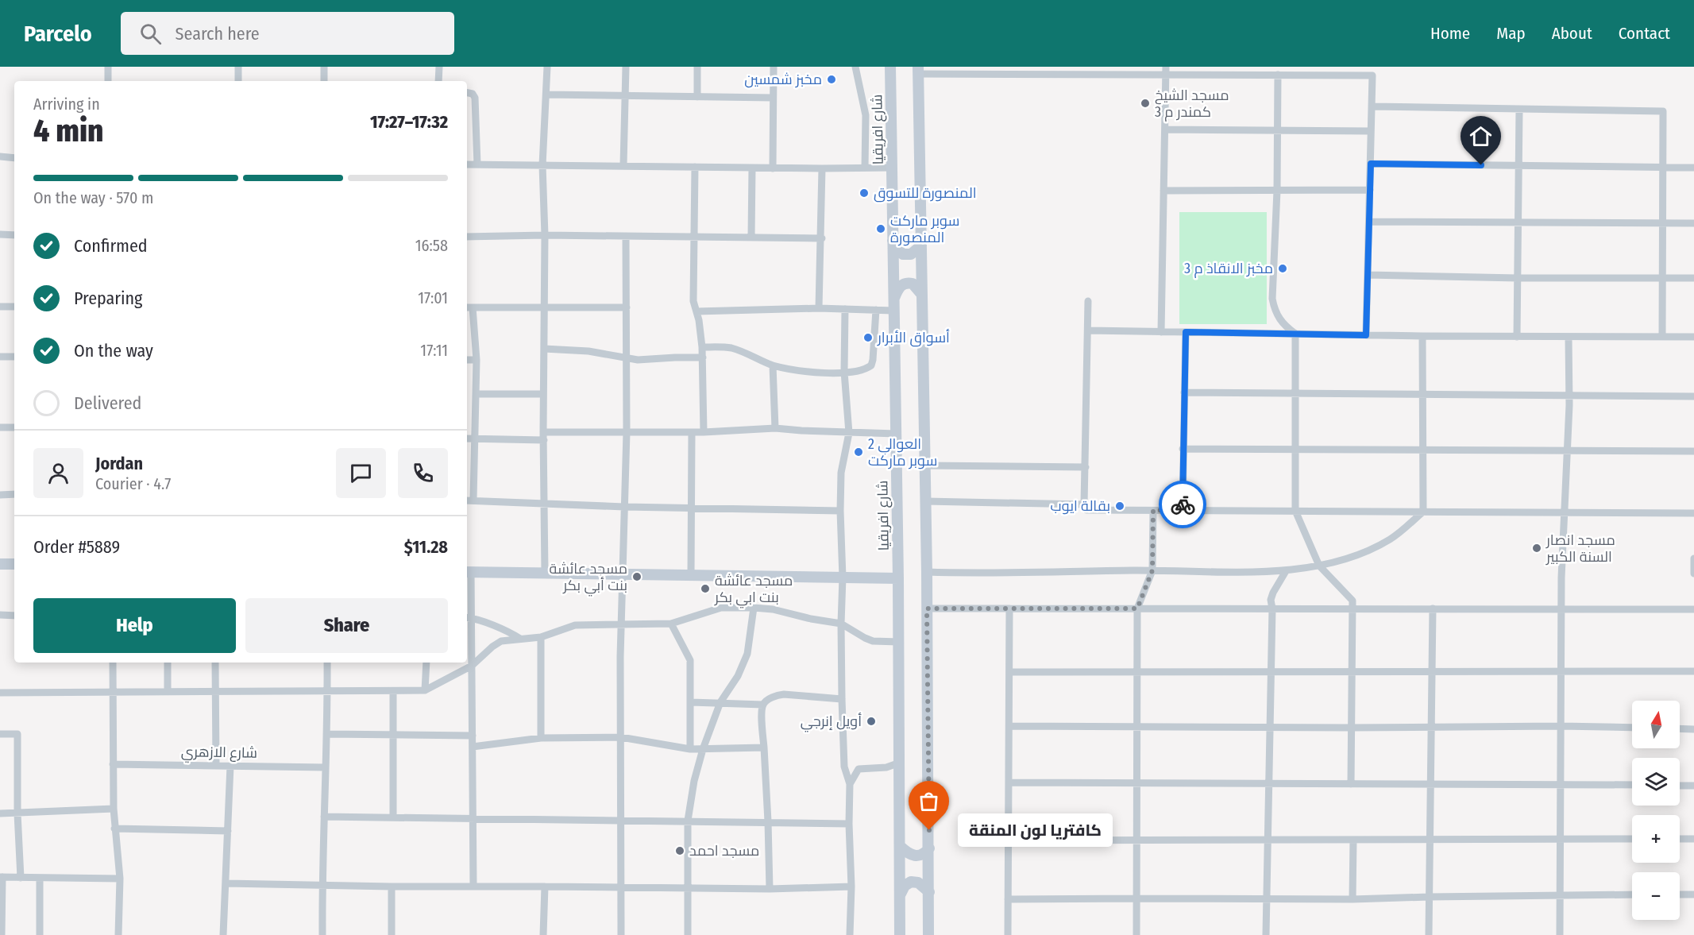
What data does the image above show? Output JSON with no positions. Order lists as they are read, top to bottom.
{
  "streets": {
    "street": ["شارع افريقيا", "شارع الازهري"]
  },
  "places": [
    "مخبز شمسين",
    "مسجد الشيخ كمندر م 3",
    "المنصورة للتسوق",
    "سوبر ماركت المنصورة",
    "مخبز الانقاذ م 3",
    "أسواق الأبرار",
    "العوالي 2 سوبر ماركت",
    "بقالة ايوب",
    "مسجد انصار السنة الكبير",
    "مسجد عائشة بنت أبي بكر",
    "مسجد عائشة بنت ابي بكر",
    "أويل إنرجي",
    "كافتريا لون المنقة",
    "مسجد احمد"
  ],
  "north": "top",
  "page": {
    "header": "Parcelo",
    "search": "Search here",
    "nav": [
      "Home",
      "Map",
      "About",
      "Contact"
    ],
    "heading": ["4 min", "Arriving in", "17:27–17:32"],
    "panel": [
      "Jordan",
      "Courier · 4.7",
      "Order #5889",
      "$11.28"
    ],
    "bar": "On the way · 570 m",
    "list": [
      ["Confirmed", "16:58"],
      ["Preparing", "17:01"],
      ["On the way", "17:11"],
      "Delivered"
    ],
    "buttons": ["Help", "Share"],
    "map_buttons": ["+", "−"],
    "bubble": "كافتريا لون المنقة"
  }
}
